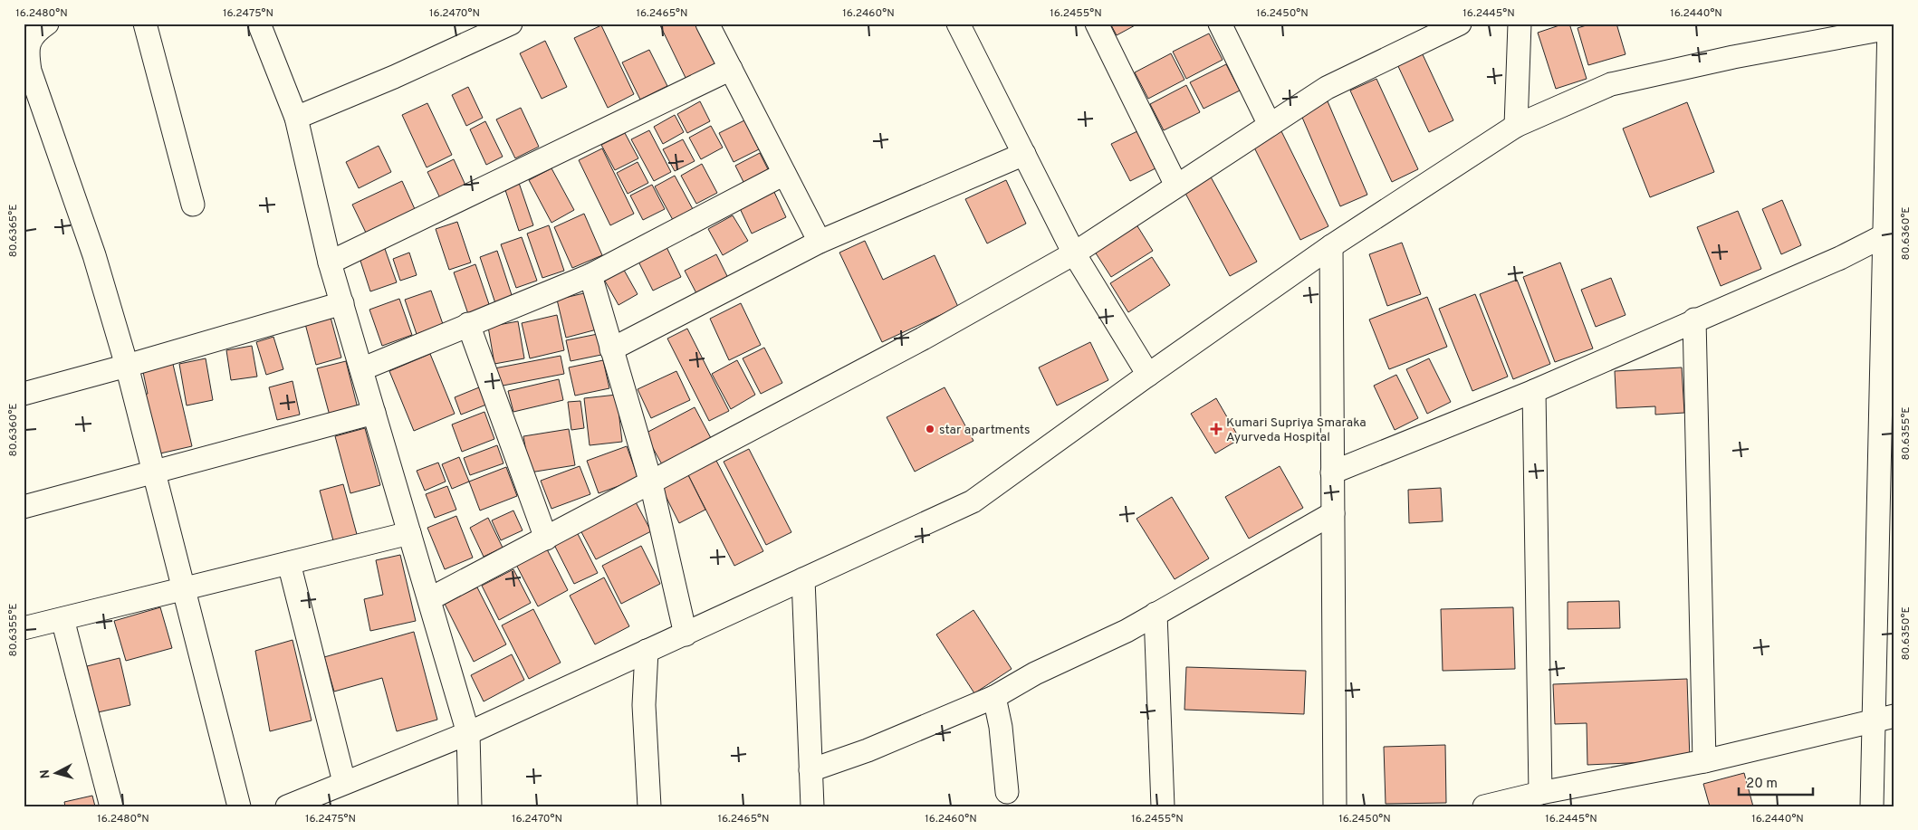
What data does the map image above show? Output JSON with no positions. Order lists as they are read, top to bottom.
{
  "places": {
    "other": ["star apartments"],
    "health": ["Kumari Supriya Smaraka Ayurveda Hospital"]
  },
  "scale_bar": "20 m",
  "north": "left",
  "coordinates": [
    "16.2480°N",
    "16.2475°N",
    "16.2470°N",
    "16.2465°N",
    "16.2460°N",
    "16.2455°N",
    "16.2450°N",
    "16.2445°N",
    "16.2440°N",
    "80.6365°E",
    "80.6360°E",
    "80.6355°E",
    "80.6350°E"
  ]
}
